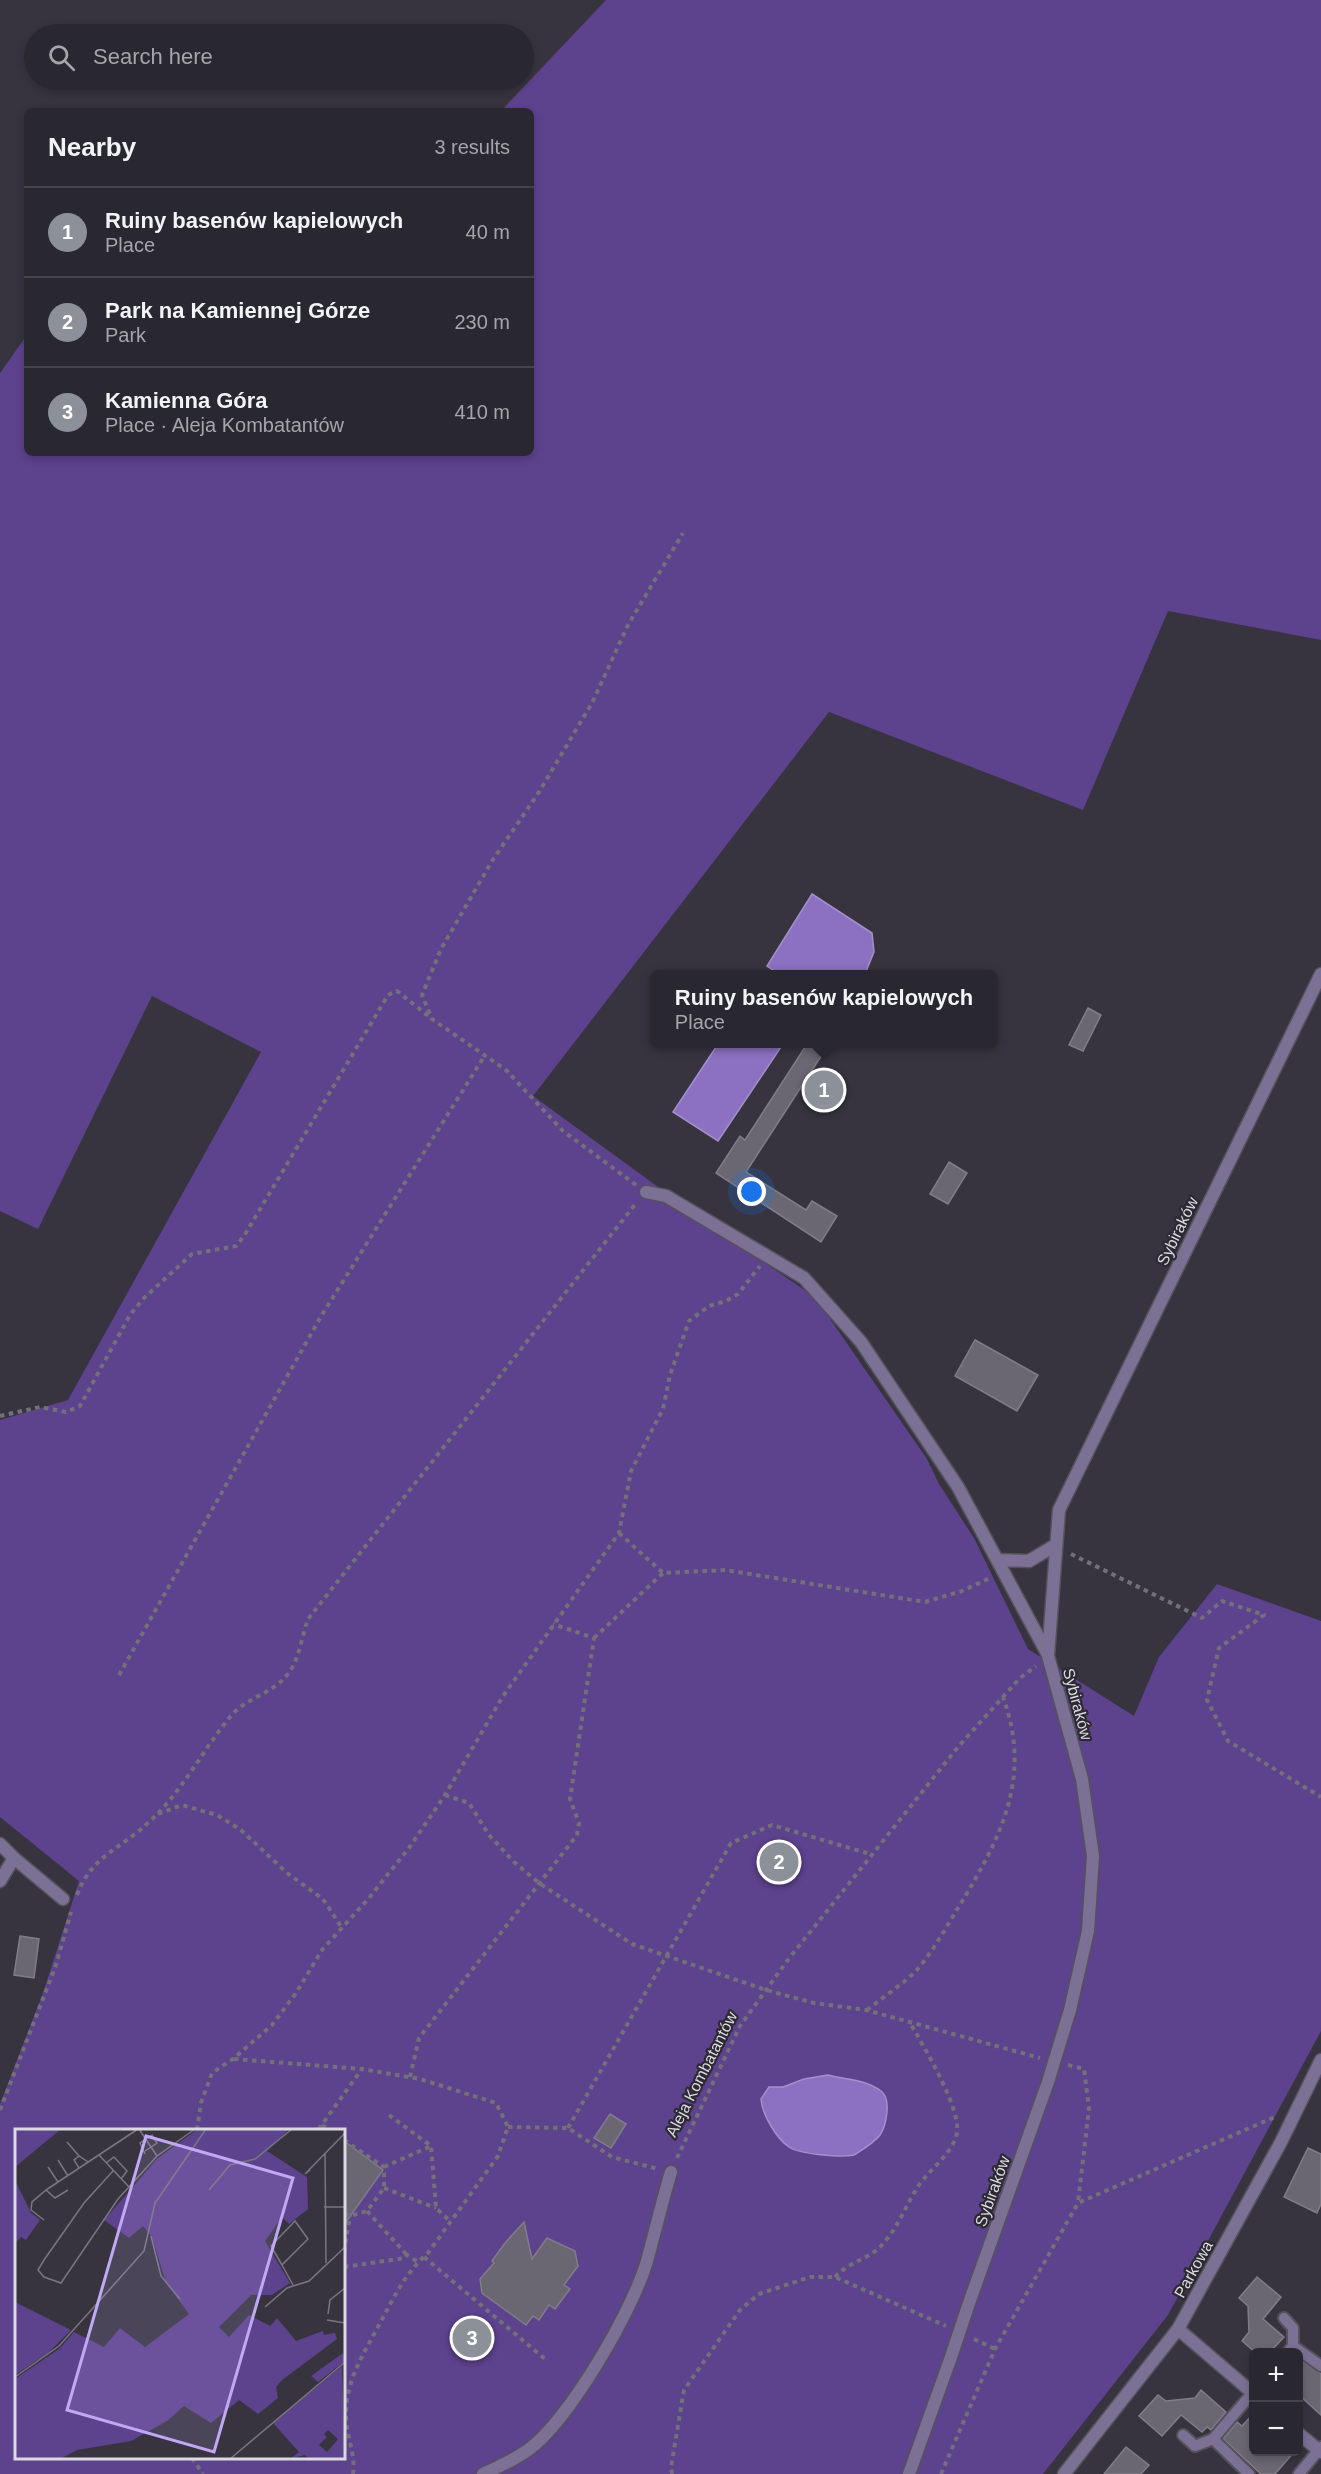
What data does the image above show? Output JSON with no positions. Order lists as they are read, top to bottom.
{
  "streets": {
    "street": ["Sybiraków", "Parkowa"],
    "path": ["Aleja Kombatantów"]
  },
  "crossings": [
    ["Sybiraków", "Aleja Kombatantów"]
  ],
  "page": {
    "search": "Search here",
    "heading": ["Nearby", "3 results"],
    "list": [
      {
        "mark": "1",
        "name": "Ruiny basenów kapielowych",
        "note": "Place",
        "value": "40 m"
      },
      {
        "mark": "2",
        "name": "Park na Kamiennej Górze",
        "note": "Park",
        "value": "230 m"
      },
      {
        "mark": "3",
        "name": "Kamienna Góra",
        "note": "Place · Aleja Kombatantów",
        "value": "410 m"
      }
    ],
    "popup": ["Ruiny basenów kapielowych", "Place"],
    "pins": ["1", "2", "3"],
    "map_buttons": ["+", "−"]
  }
}
